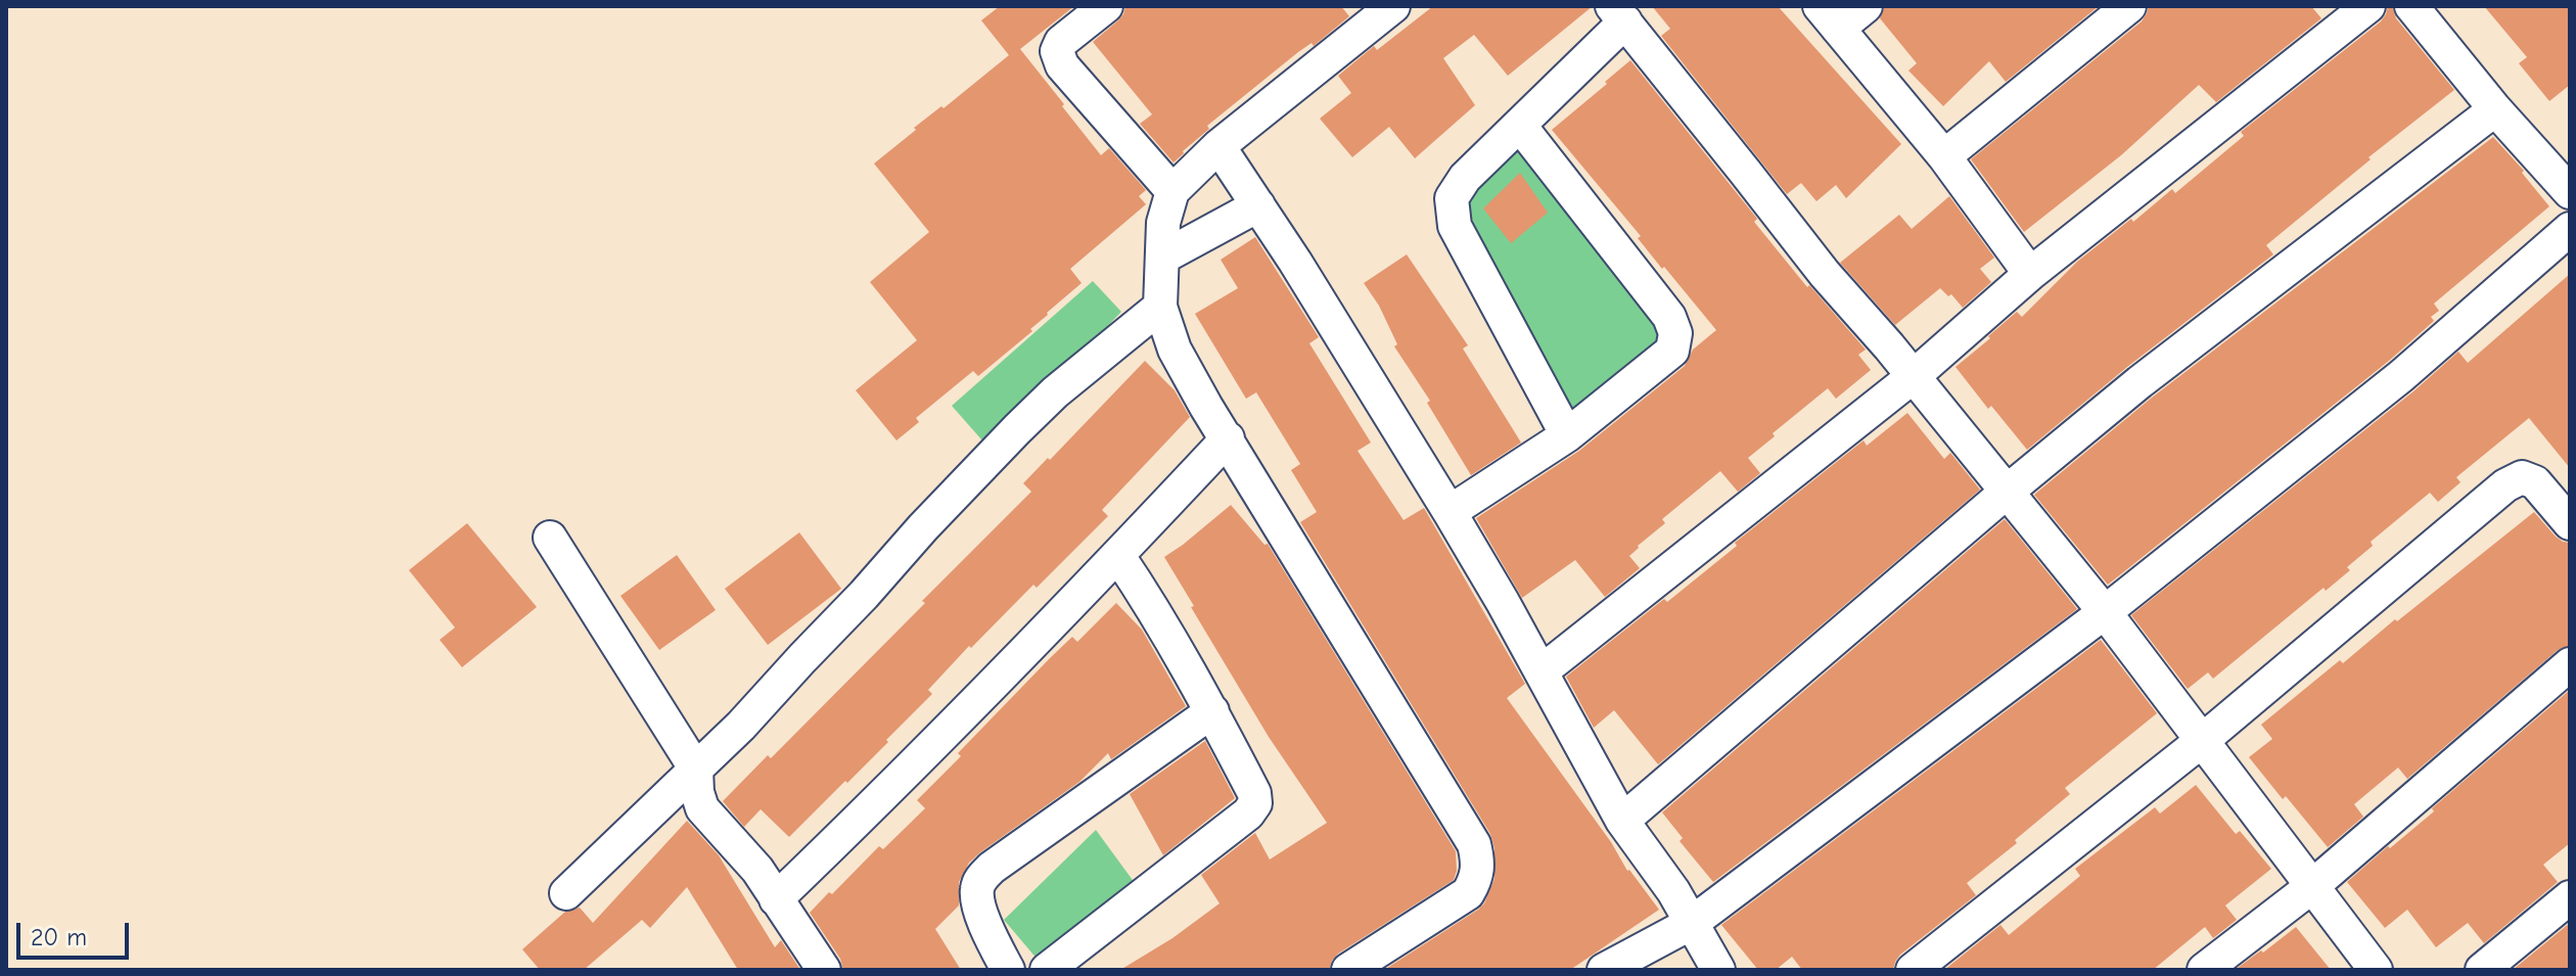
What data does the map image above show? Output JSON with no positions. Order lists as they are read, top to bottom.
{
  "scale_bar": "20 m"
}
